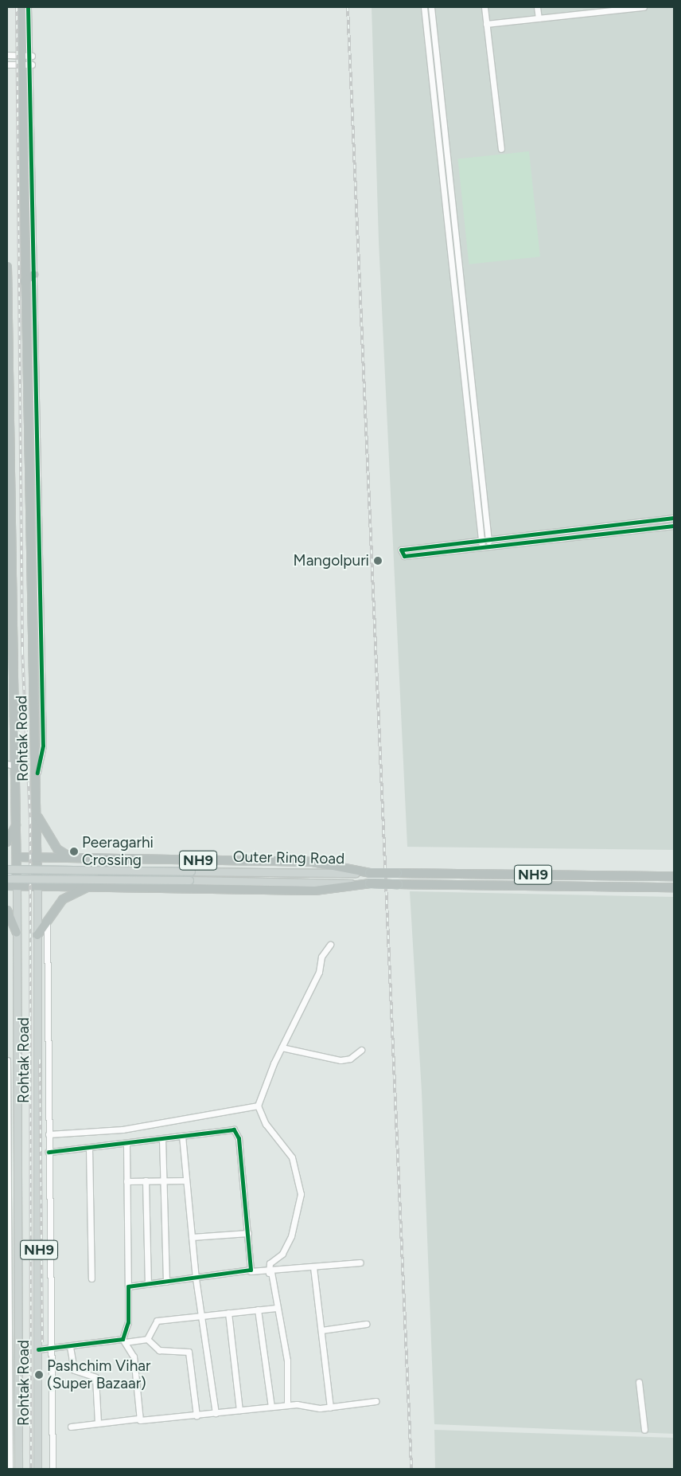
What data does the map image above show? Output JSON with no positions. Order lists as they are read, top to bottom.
{
  "streets": {
    "highway": ["Rohtak Road", "Outer Ring Road", "NH9"]
  },
  "crossings": [
    ["Rohtak Road", "Outer Ring Road"]
  ],
  "places": ["Mangolpuri", "Peeragarhi Crossing", "Pashchim Vihar (Super Bazaar)"]
}
